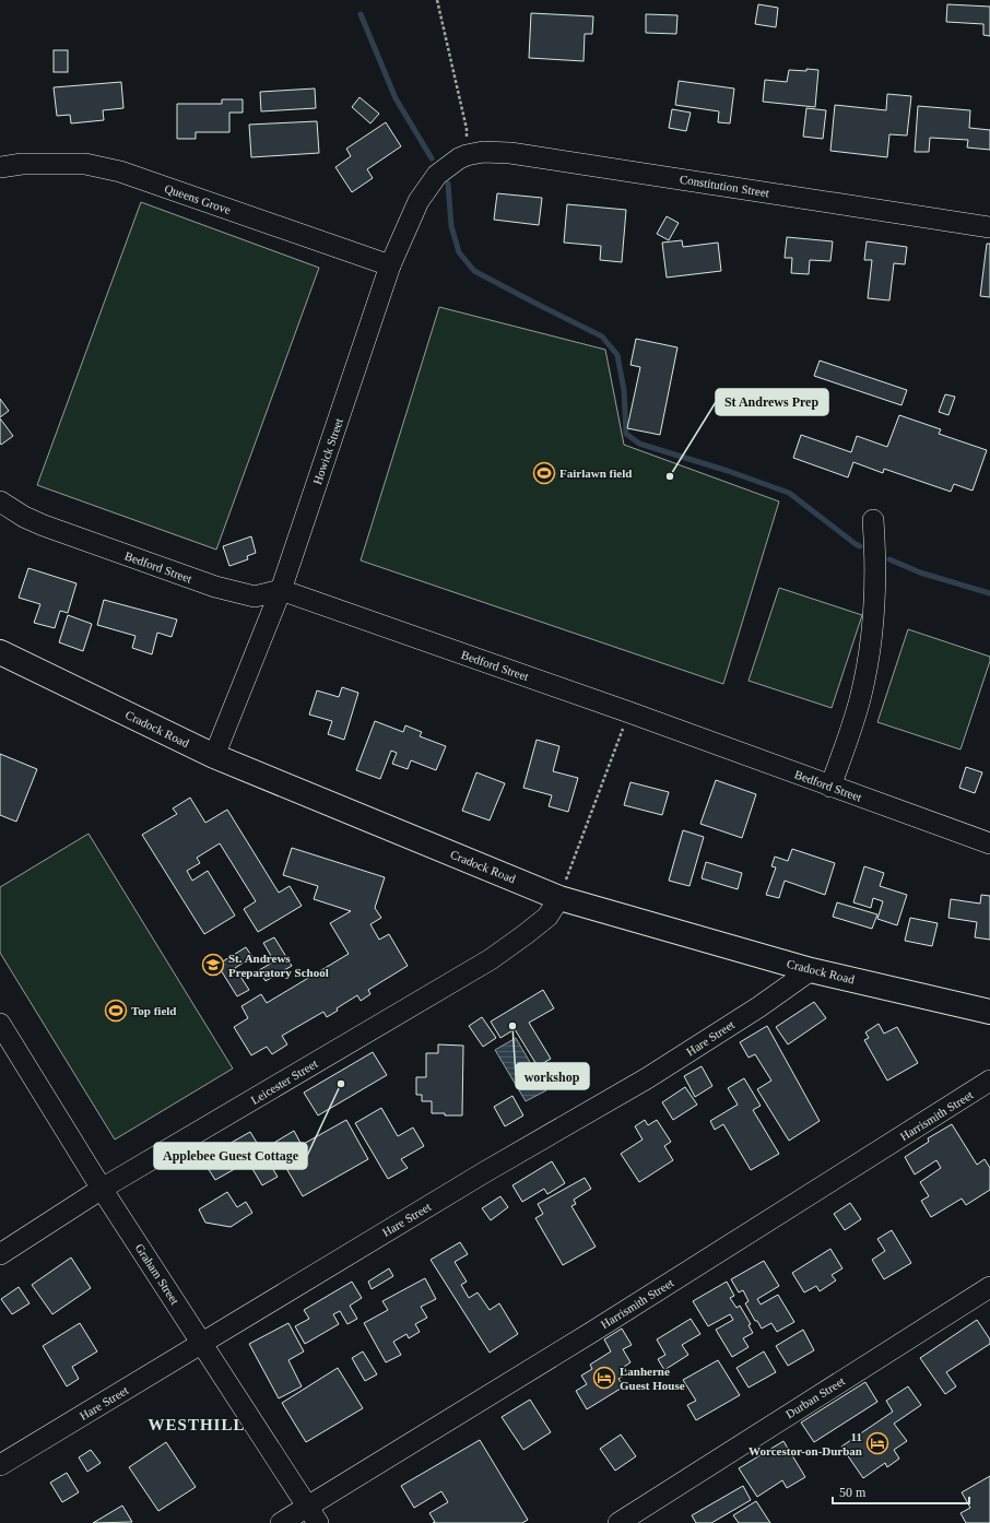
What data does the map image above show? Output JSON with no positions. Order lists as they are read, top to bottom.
{
  "streets": {
    "main road": ["Cradock Road"],
    "street": [
      "Constitution Street",
      "Queens Grove",
      "Howick Street",
      "Bedford Street",
      "Hare Street",
      "Leicester Street",
      "Harrismith Street",
      "Graham Street",
      "Durban Street"
    ]
  },
  "crossings": [
    ["Constitution Street", "Howick Street"],
    ["Queens Grove", "Howick Street"],
    ["Howick Street", "Bedford Street"],
    ["Howick Street", "Cradock Road"],
    ["Cradock Road", "Hare Street"],
    ["Cradock Road", "Leicester Street"],
    ["Hare Street", "Graham Street"],
    ["Leicester Street", "Graham Street"],
    ["Harrismith Street", "Graham Street"]
  ],
  "districts": ["WESTHILL"],
  "places": {
    "sports": ["Fairlawn field", "Top field"],
    "other": ["St Andrews Prep", "workshop", "Applebee Guest Cottage"],
    "school or university": ["St. Andrews Preparatory School"],
    "hotel": ["Lanherne Guest House", "11 Worcestor-on-Durban"]
  },
  "scale_bar": "50 m"
}
